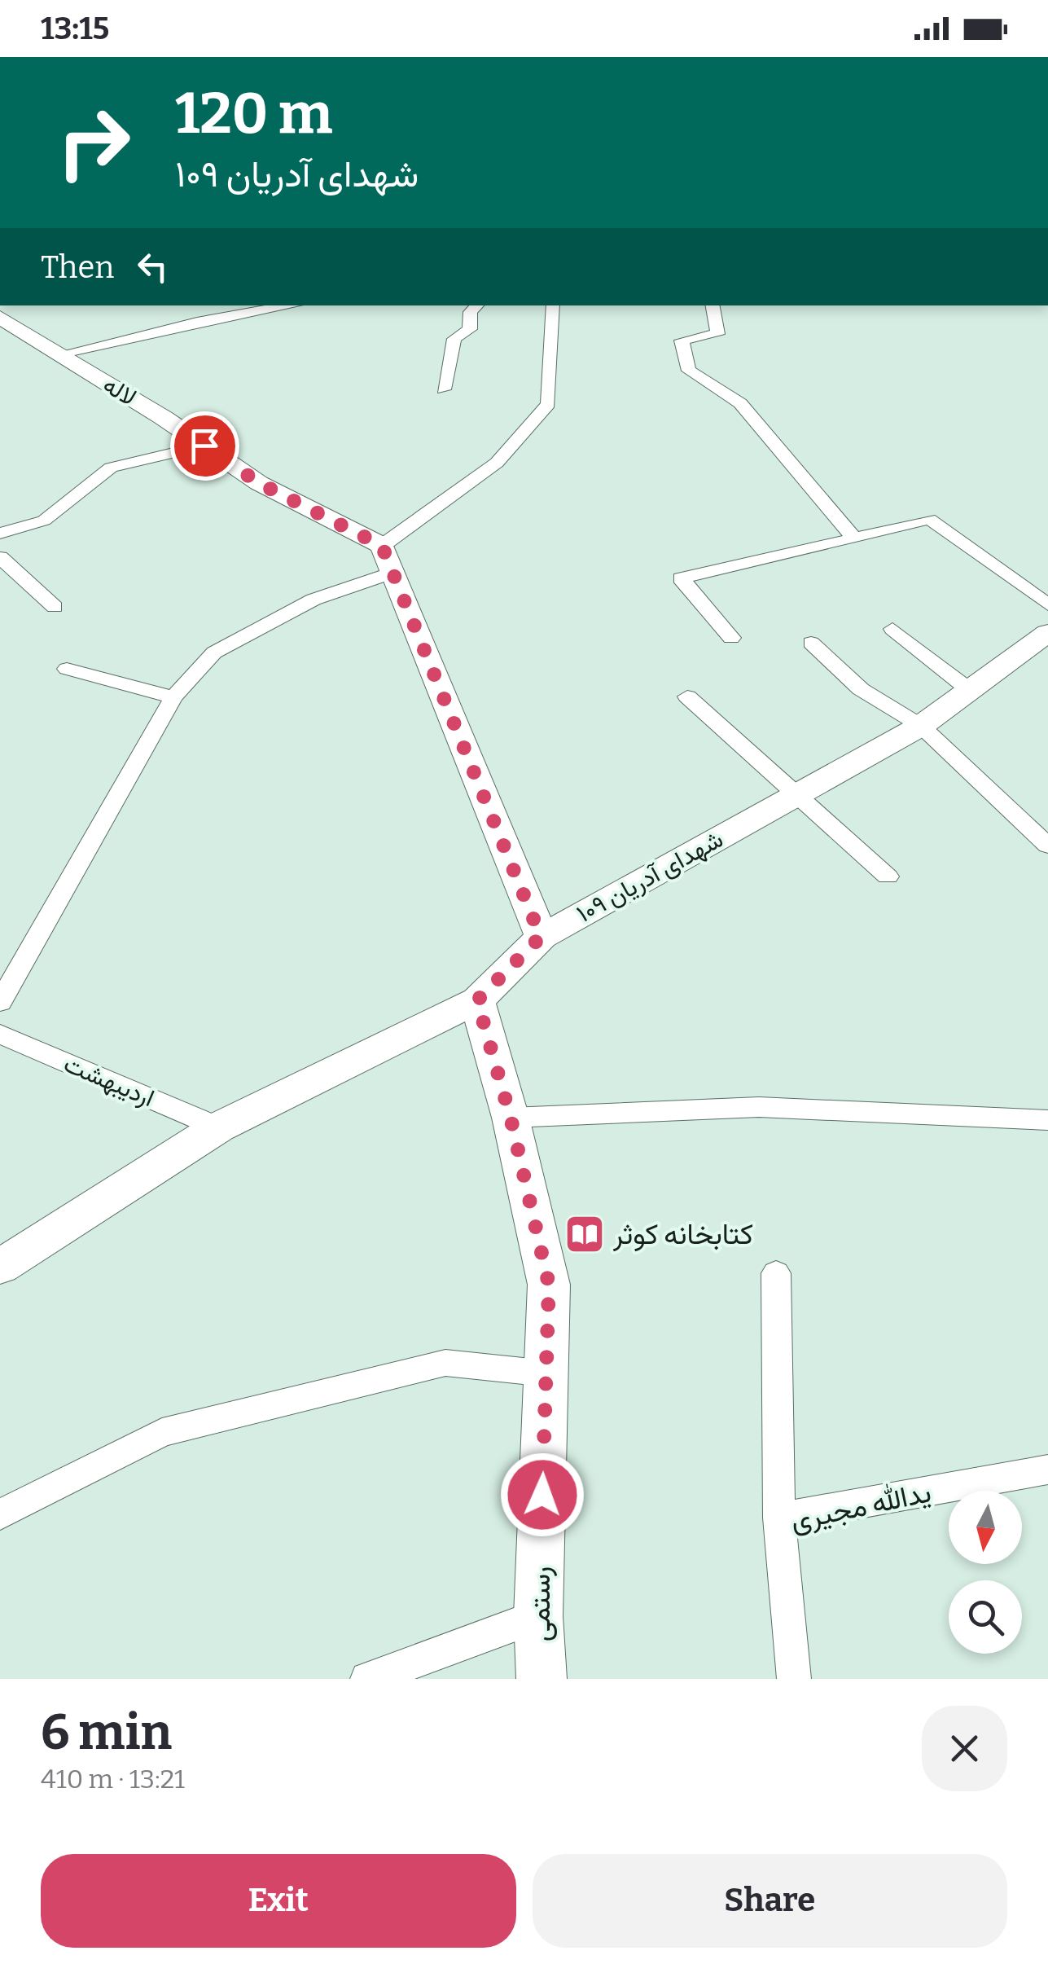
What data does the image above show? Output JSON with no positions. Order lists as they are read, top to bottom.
{
  "streets": {
    "street": [
      "لاله",
      "شهدای آدریان ۱۰۹",
      "اردیبهشت",
      "یدالله مجیری",
      "رستمی"
    ]
  },
  "crossings": [
    ["شهدای آدریان ۱۰۹", "اردیبهشت"],
    ["شهدای آدریان ۱۰۹", "رستمی"]
  ],
  "places": {
    "library": ["کتابخانه کوثر"]
  },
  "north": "bottom",
  "page": {
    "status": "13:15",
    "turn": ["120 m", "شهدای آدریان ۱۰۹"],
    "then": "Then",
    "heading": ["6 min", "410 m · 13:21"],
    "buttons": ["Exit", "Share"]
  }
}
